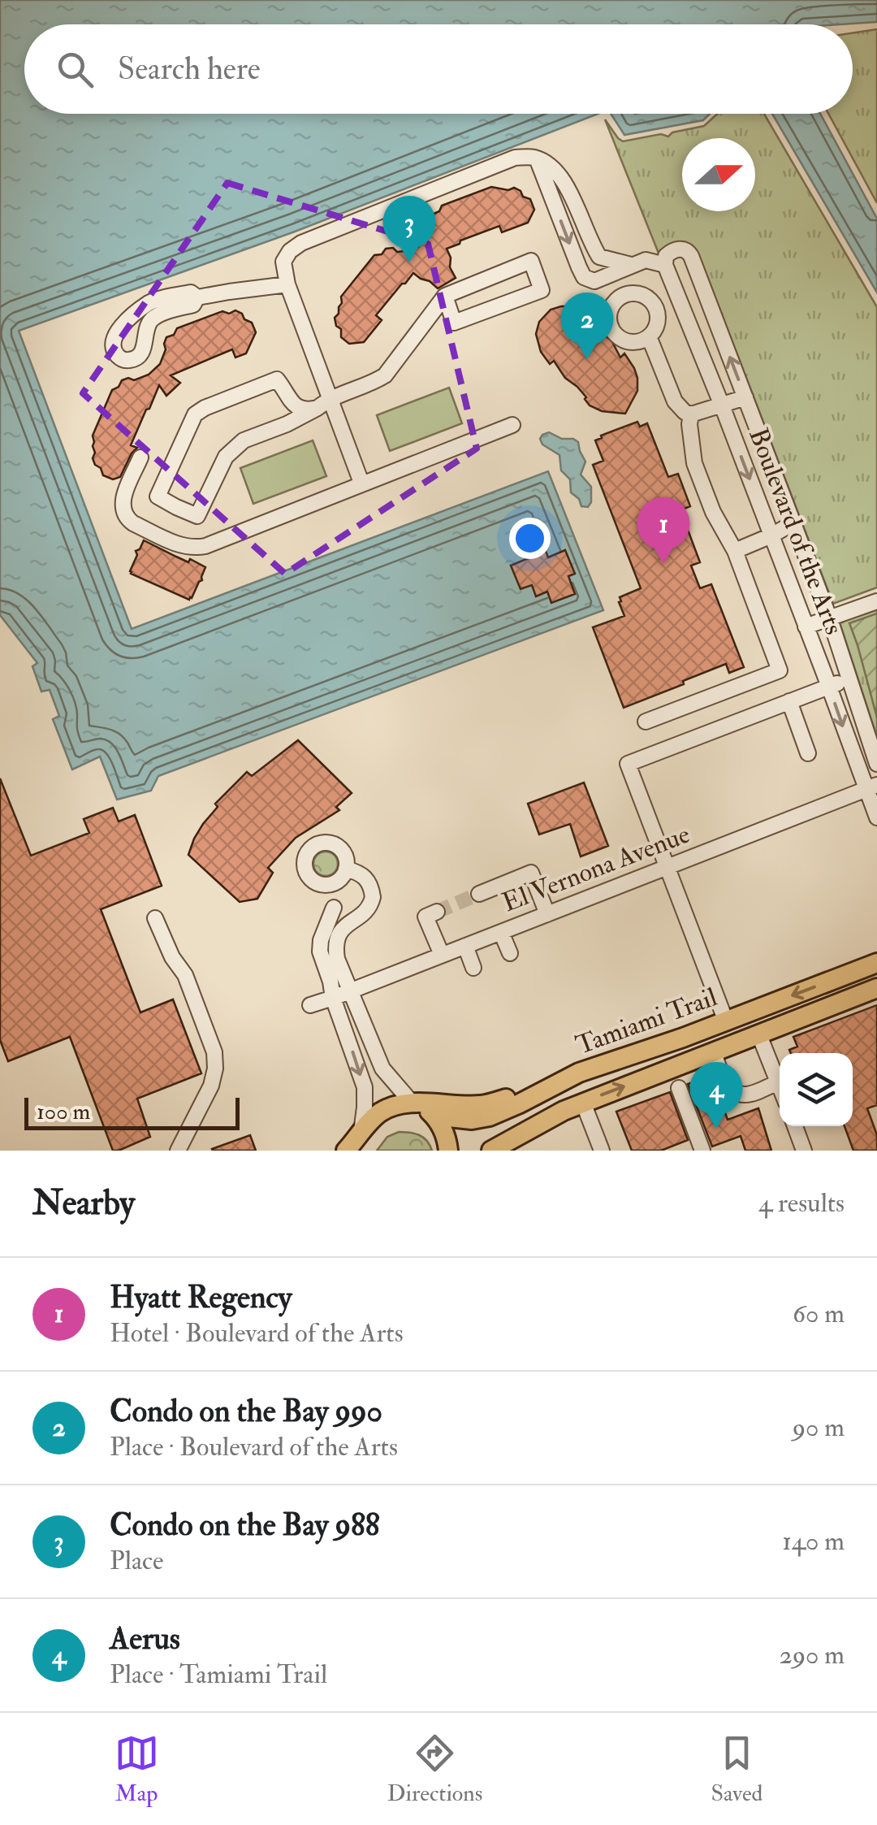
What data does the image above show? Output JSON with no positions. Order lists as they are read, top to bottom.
{
  "streets": {
    "main road": ["Tamiami Trail"],
    "street": ["Boulevard of the Arts", "El Vernona Avenue"]
  },
  "crossings": [
    ["Boulevard of the Arts", "El Vernona Avenue"]
  ],
  "scale_bar": "100 m",
  "north": "right",
  "page": {
    "search": "Search here",
    "pins": [
      "3",
      "2",
      "1",
      "4"
    ],
    "scale": "100 m",
    "heading": ["Nearby", "4 results"],
    "list": [
      {
        "mark": "1",
        "name": "Hyatt Regency",
        "note": "Hotel · Boulevard of the Arts",
        "value": "60 m"
      },
      {
        "mark": "2",
        "name": "Condo on the Bay 990",
        "note": "Place · Boulevard of the Arts",
        "value": "90 m"
      },
      {
        "mark": "3",
        "name": "Condo on the Bay 988",
        "note": "Place",
        "value": "140 m"
      },
      {
        "mark": "4",
        "name": "Aerus",
        "note": "Place · Tamiami Trail",
        "value": "290 m"
      }
    ],
    "nav": ["Map", "Directions", "Saved"]
  }
}
